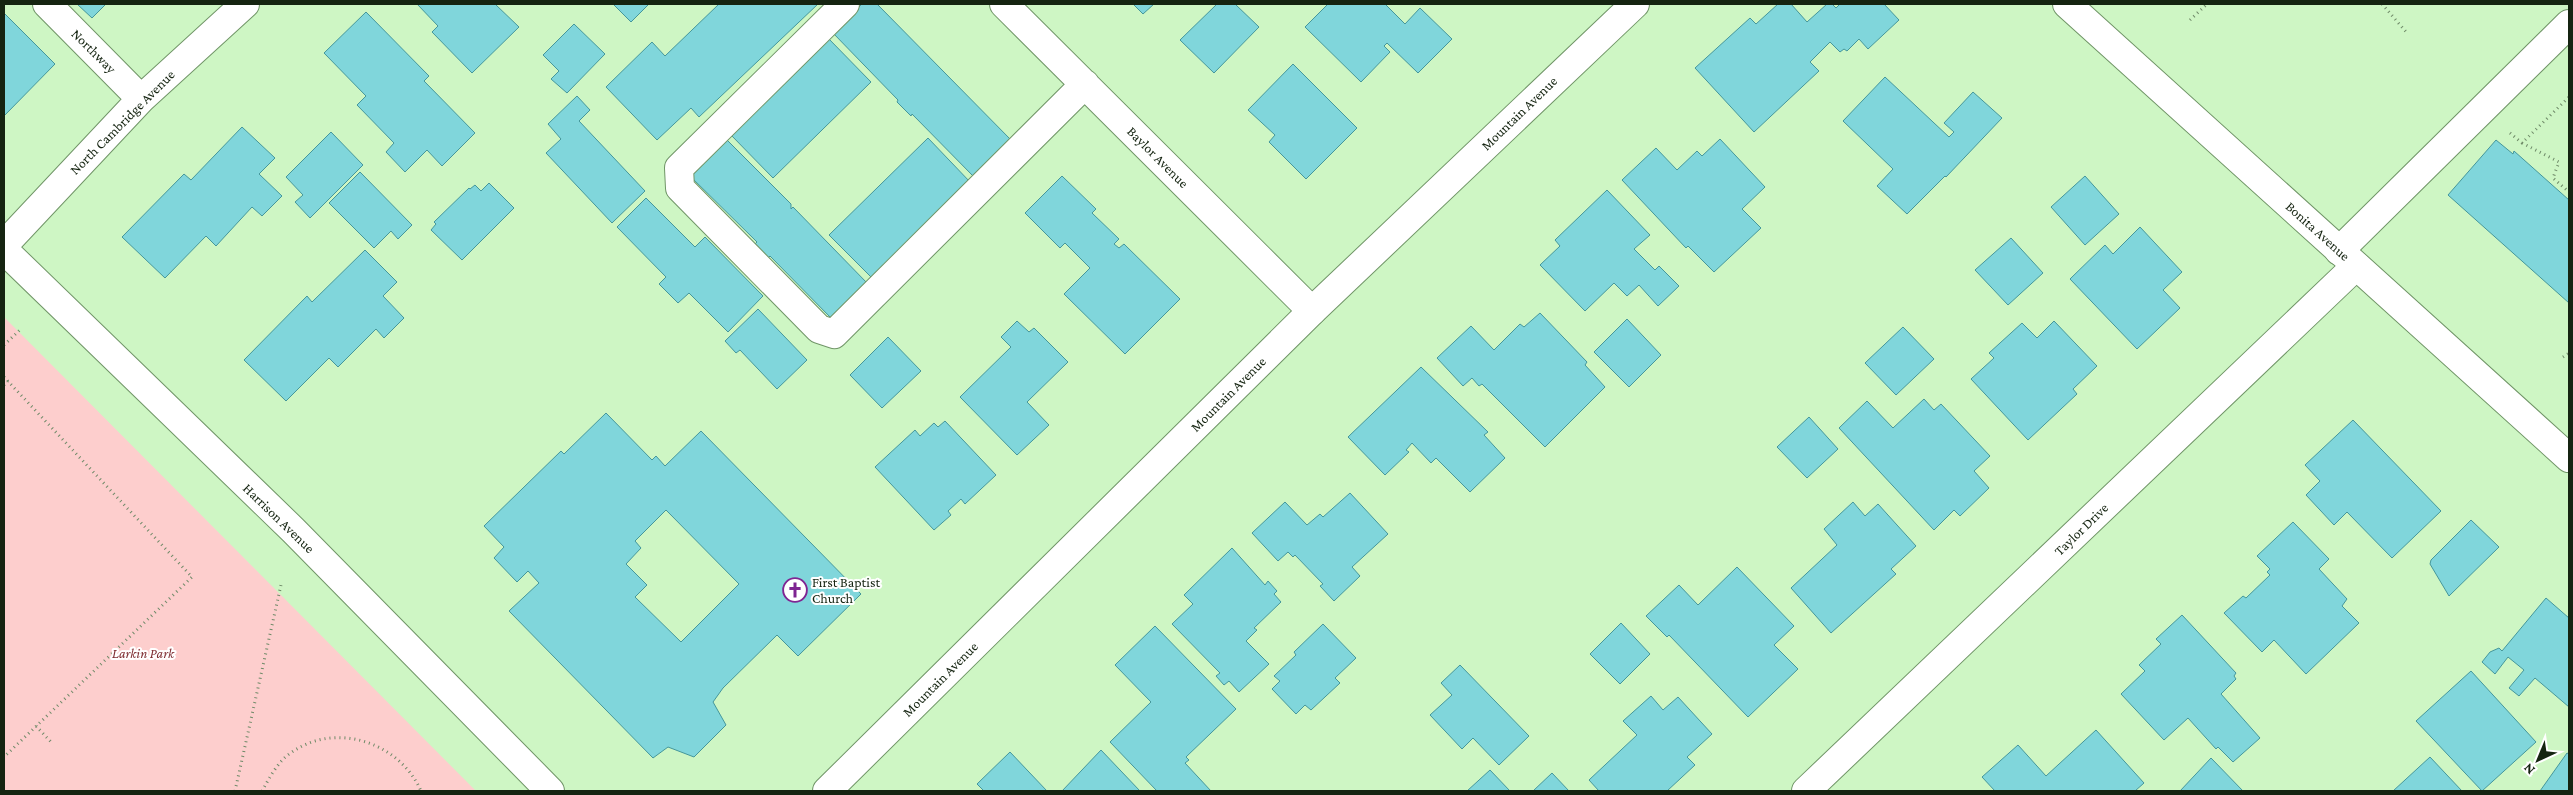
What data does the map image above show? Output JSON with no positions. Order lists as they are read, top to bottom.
{
  "streets": {
    "street": [
      "Northway",
      "Mountain Avenue",
      "North Cambridge Avenue",
      "Baylor Avenue",
      "Bonita Avenue",
      "Harrison Avenue",
      "Taylor Drive"
    ]
  },
  "crossings": [
    ["Northway", "North Cambridge Avenue"],
    ["Mountain Avenue", "Baylor Avenue"],
    ["Bonita Avenue", "Taylor Drive"]
  ],
  "parks": ["Larkin Park"],
  "places": {
    "church": ["First Baptist Church"]
  },
  "north": "bottom left"
}
